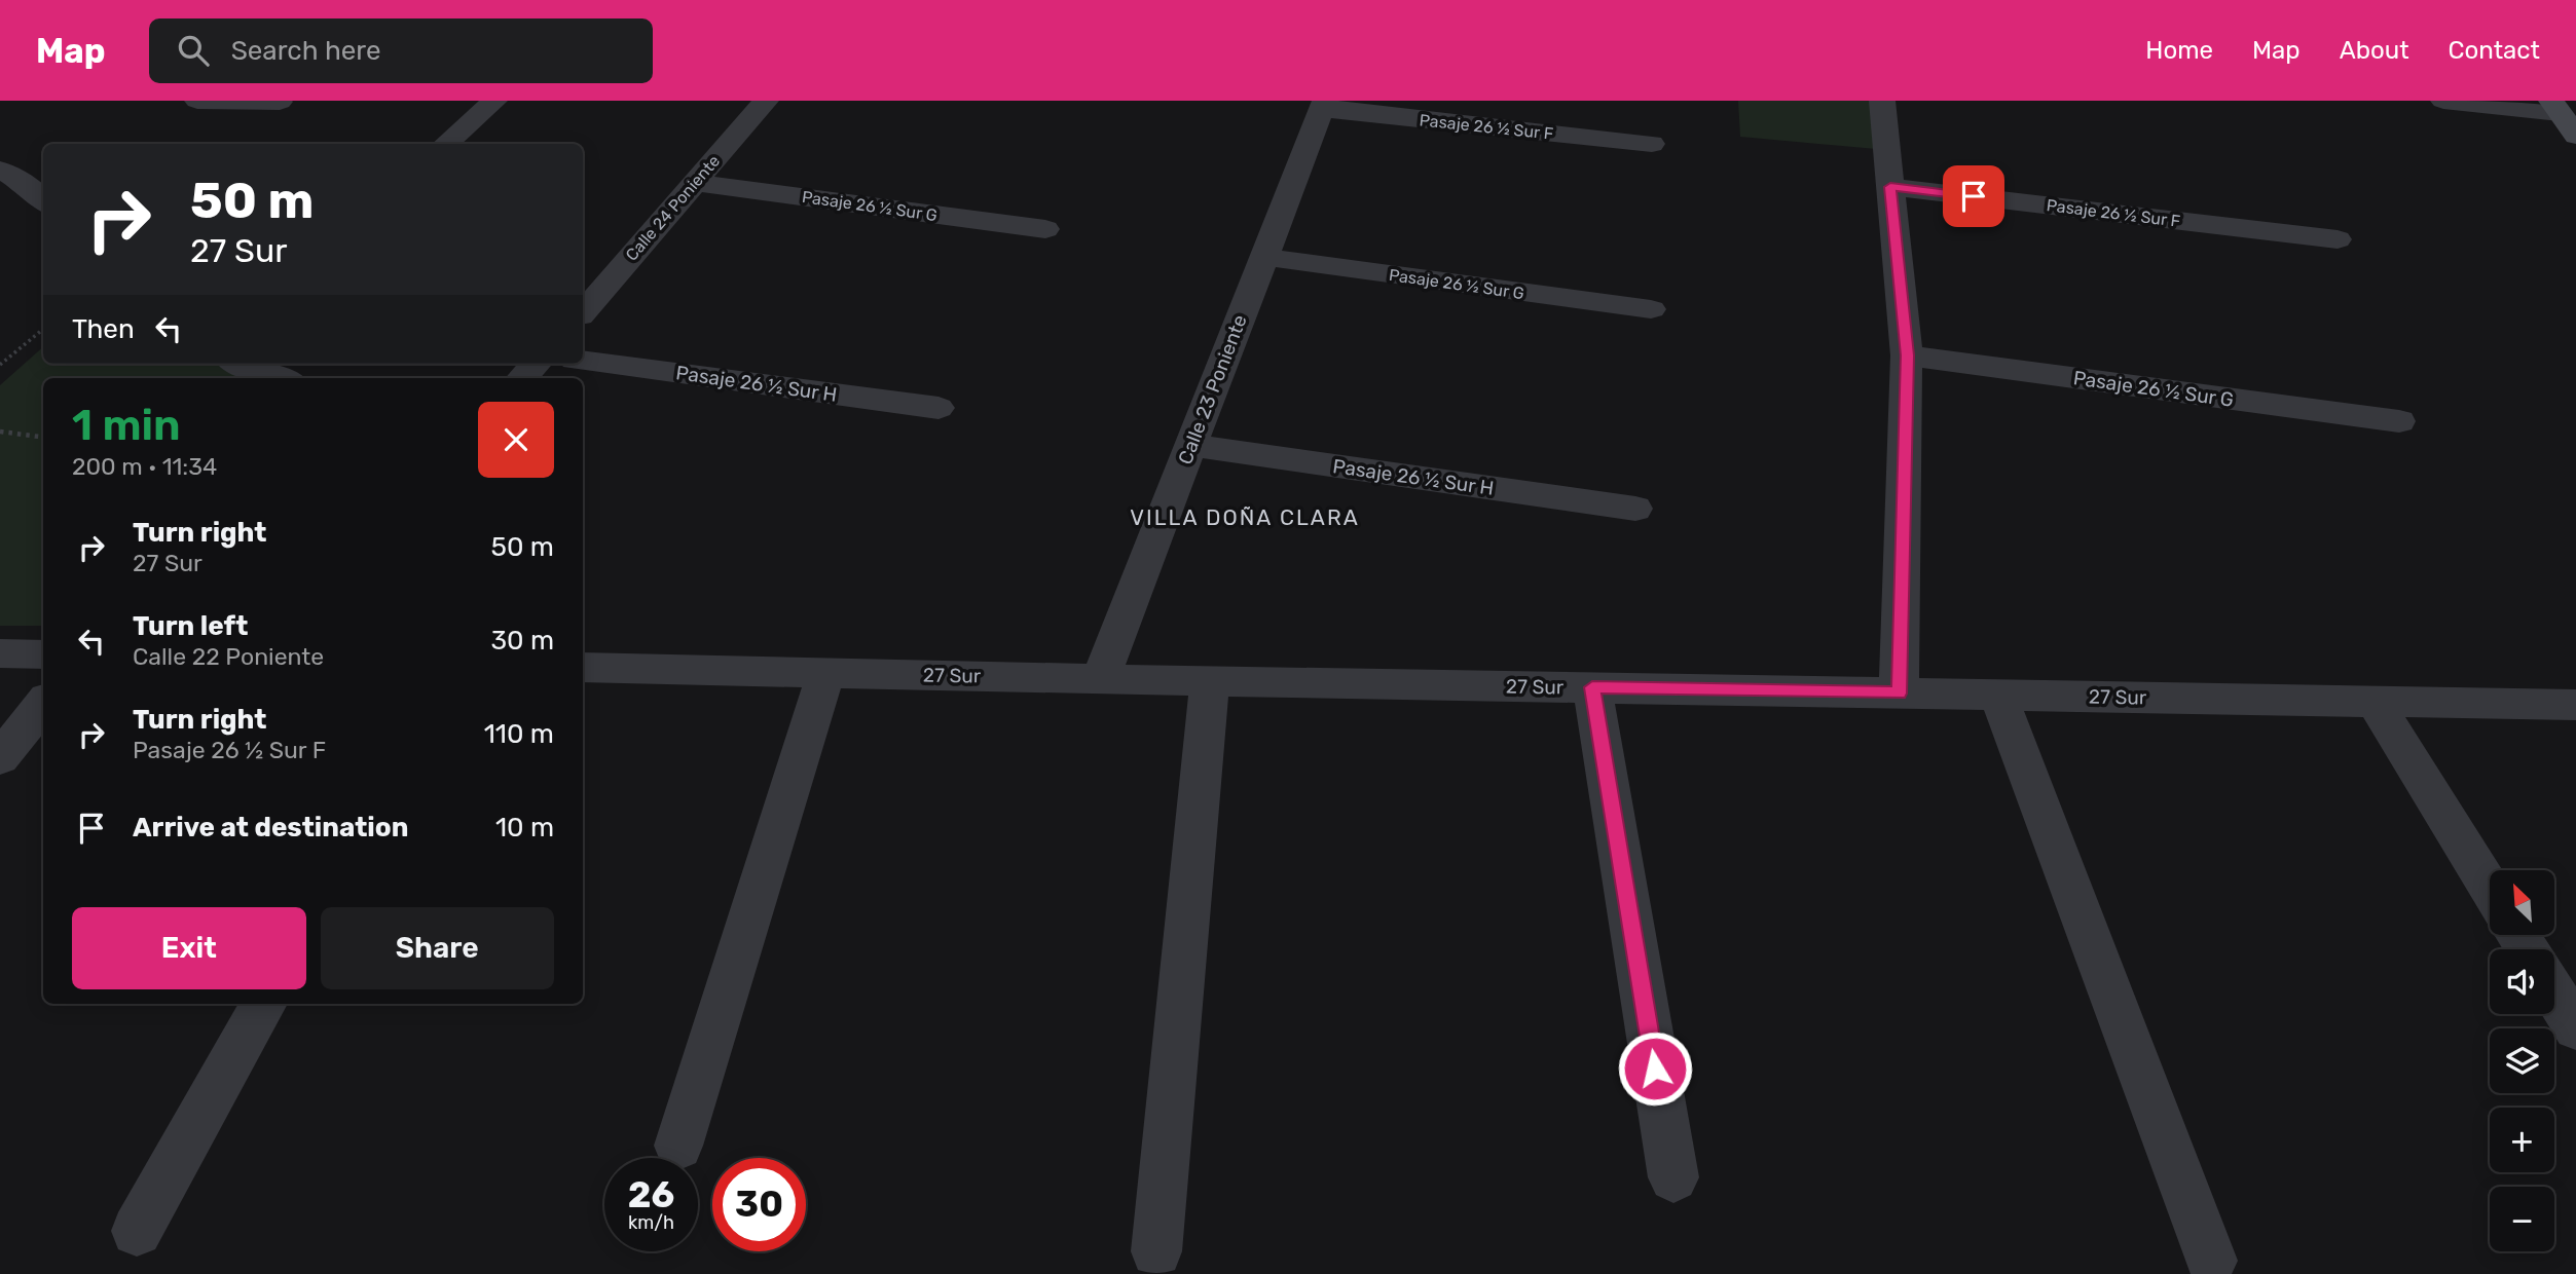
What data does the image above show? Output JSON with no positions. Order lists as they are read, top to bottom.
{
  "streets": {
    "street": [
      "Pasaje 26 ½ Sur F",
      "Pasaje 26 ½ Sur G",
      "Calle 24 Poniente",
      "Pasaje 26 ½ Sur H",
      "Calle 23 Poniente",
      "27 Sur"
    ]
  },
  "crossings": [
    ["Pasaje 26 ½ Sur F", "Calle 23 Poniente"],
    ["Pasaje 26 ½ Sur G", "Calle 24 Poniente"],
    ["Pasaje 26 ½ Sur G", "Calle 23 Poniente"],
    ["Pasaje 26 ½ Sur H", "Calle 23 Poniente"],
    ["Calle 23 Poniente", "27 Sur"]
  ],
  "districts": ["VILLA DOÑA CLARA"],
  "north": "top left",
  "page": {
    "header": "Map",
    "search": "Search here",
    "nav": [
      "Home",
      "Map",
      "About",
      "Contact"
    ],
    "turn": ["50 m", "27 Sur"],
    "then": "Then",
    "heading": ["1 min", "200 m · 11:34"],
    "list": [
      {
        "name": "Turn right",
        "note": "27 Sur",
        "value": "50 m"
      },
      {
        "name": "Turn left",
        "note": "Calle 22 Poniente",
        "value": "30 m"
      },
      {
        "name": "Turn right",
        "note": "Pasaje 26 ½ Sur F",
        "value": "110 m"
      },
      {
        "name": "Arrive at destination",
        "value": "10 m"
      }
    ],
    "map_buttons": ["+", "−"],
    "buttons": ["Exit", "Share"],
    "speed": "26 km/h",
    "limit": "30"
  }
}
